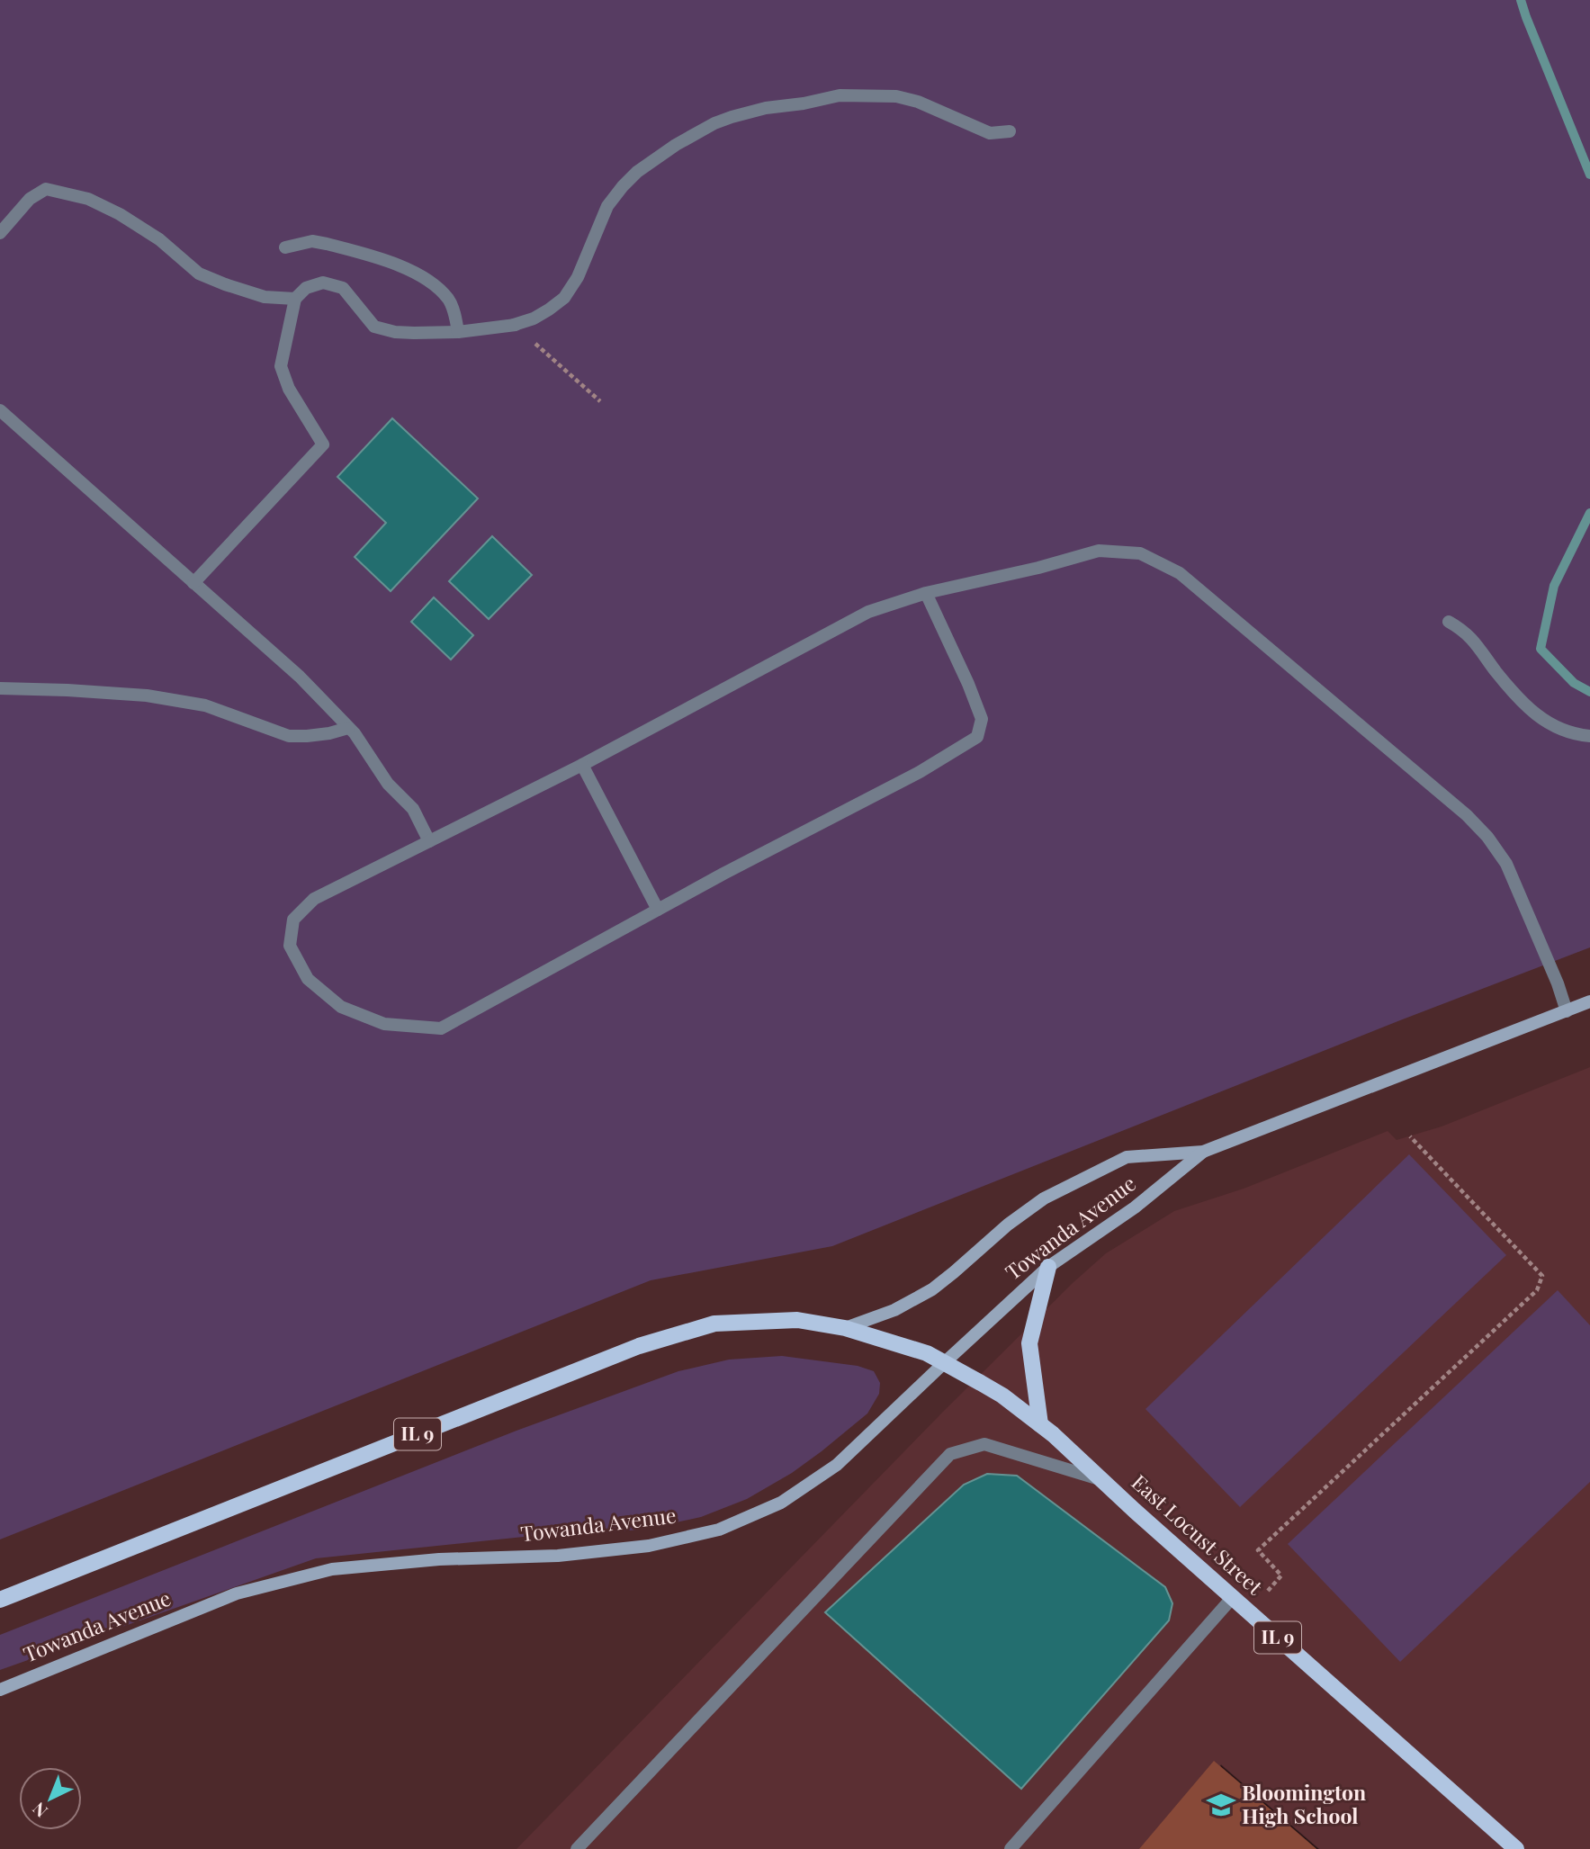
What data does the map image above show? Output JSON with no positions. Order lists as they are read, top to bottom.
{
  "streets": {
    "main road": ["Towanda Avenue", "IL 9", "East Locust Street"]
  },
  "crossings": [
    ["Towanda Avenue", "East Locust Street"]
  ],
  "places": {
    "school or university": ["Bloomington High School"]
  },
  "north": "bottom left"
}
